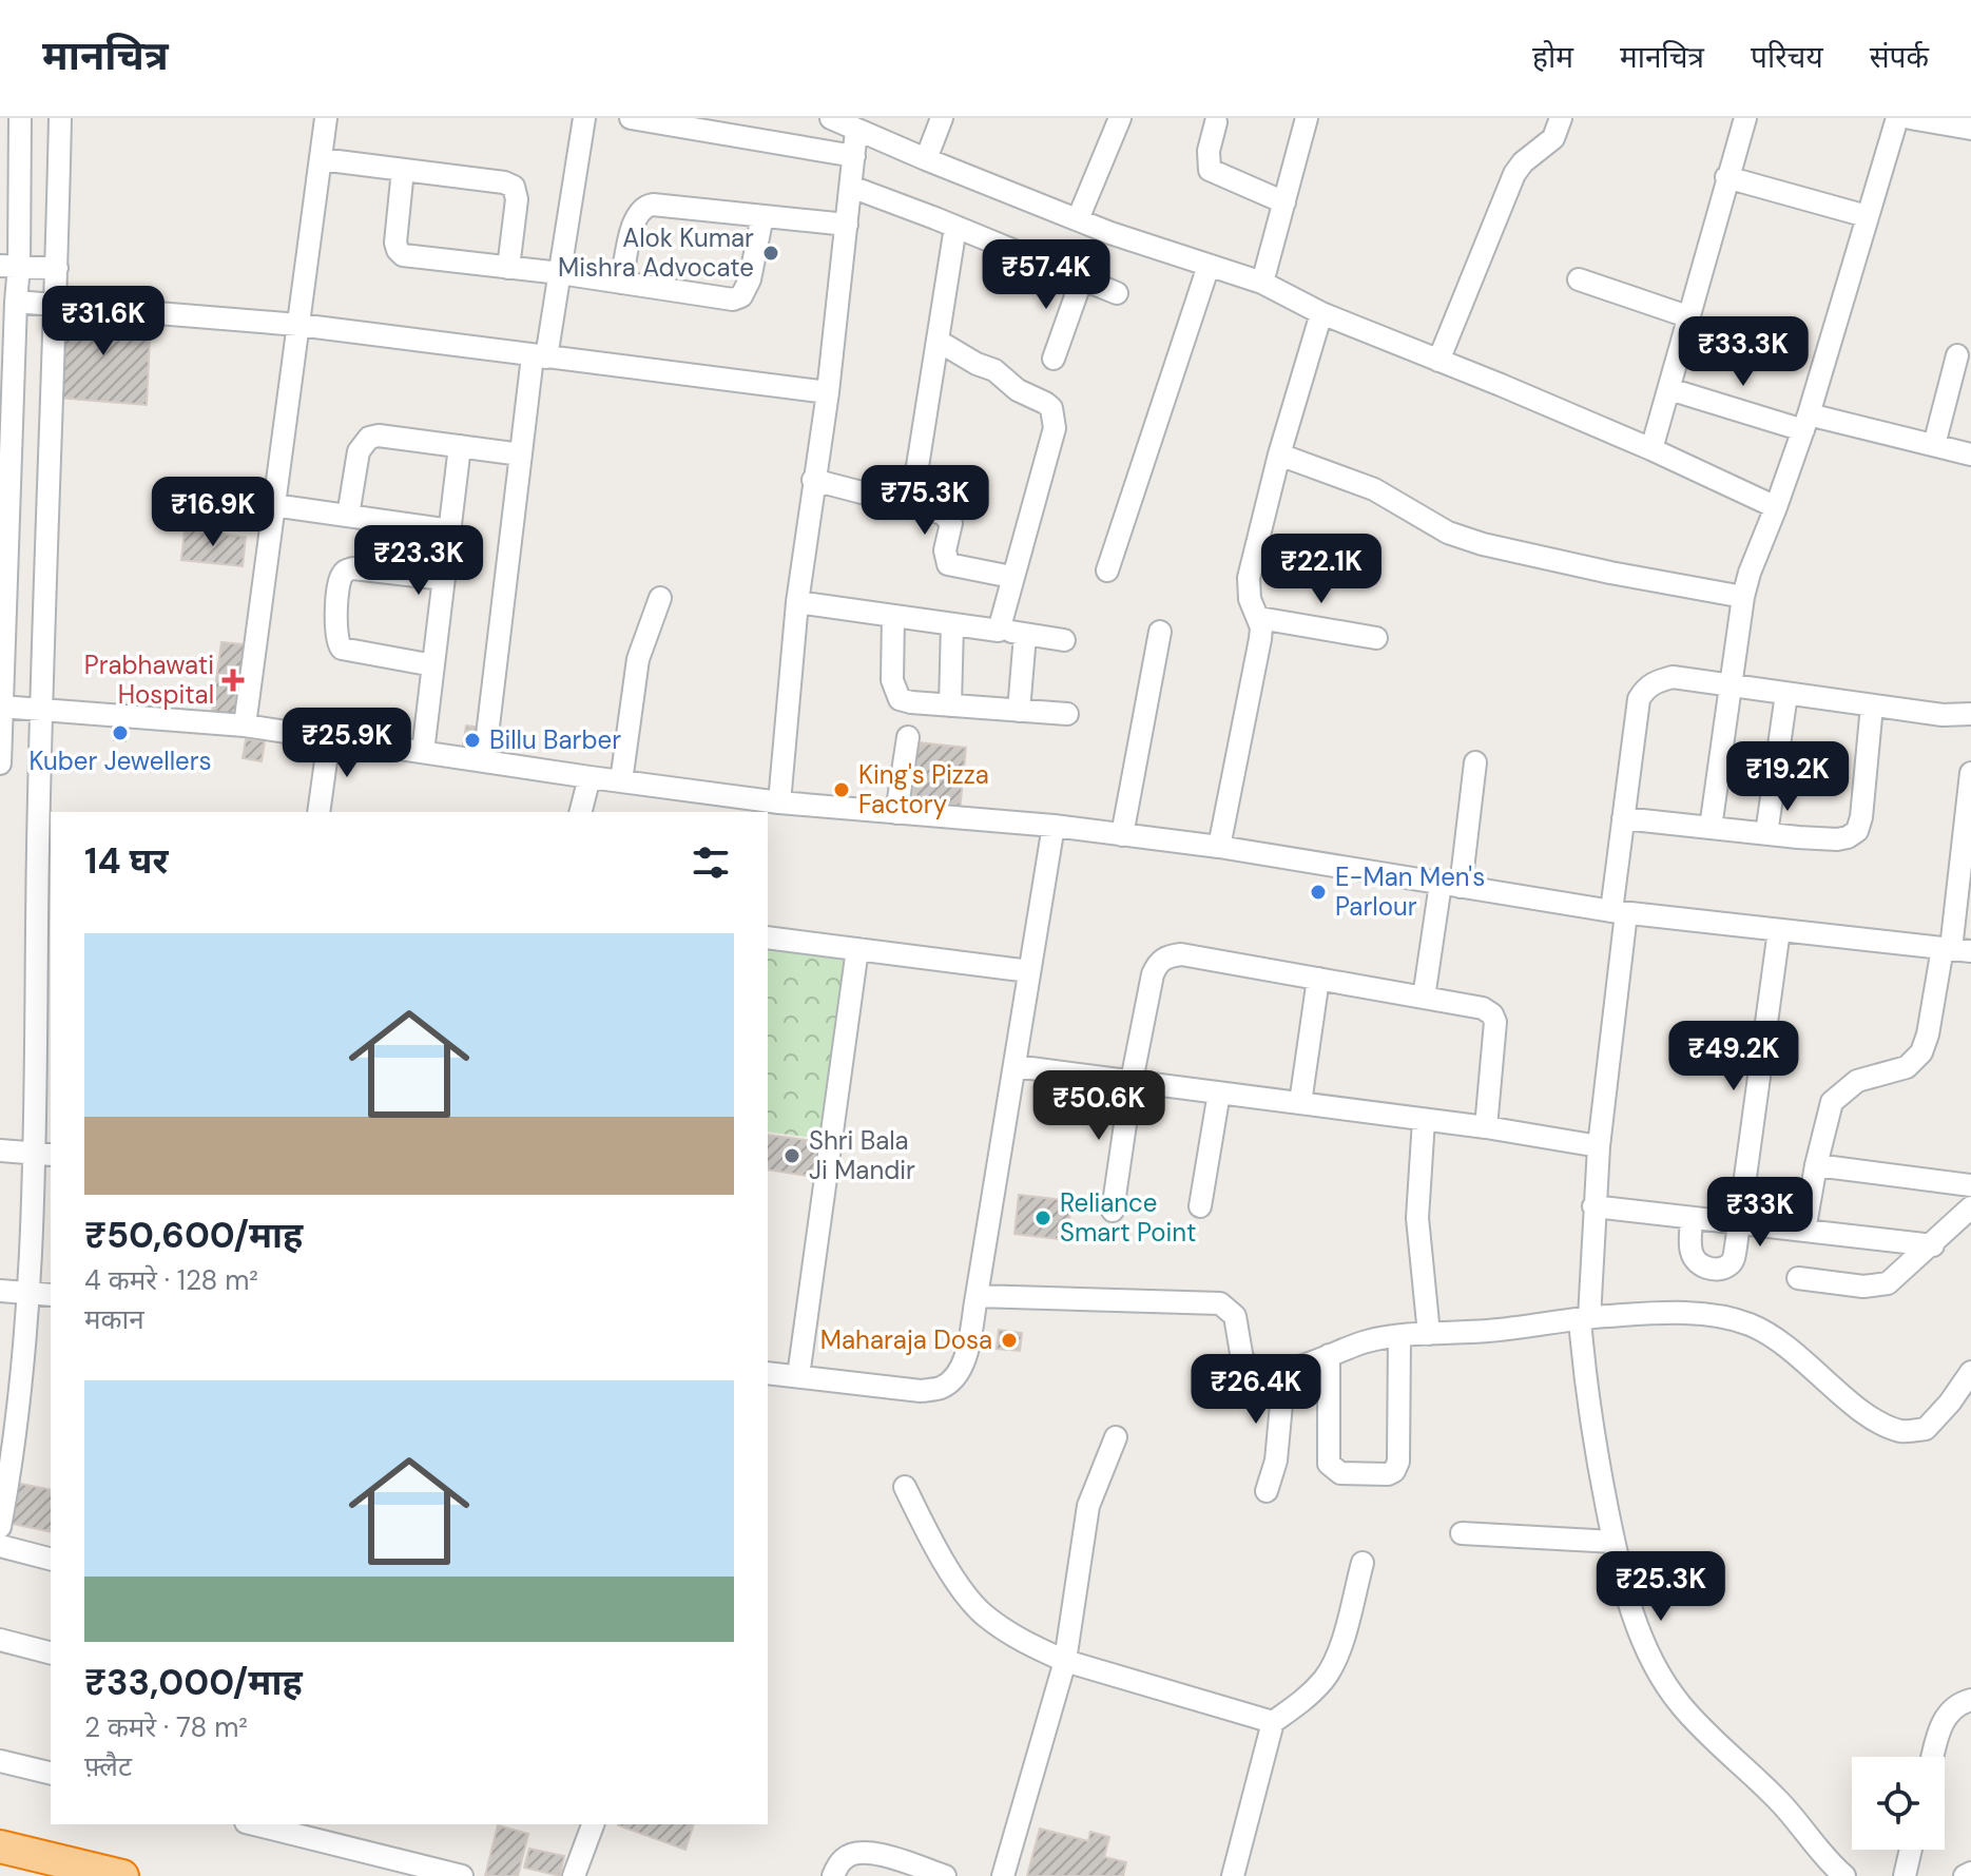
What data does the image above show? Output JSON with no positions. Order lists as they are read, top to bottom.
{
  "places": {
    "other": [
      "Alok Kumar Mishra Advocate",
      "Kuber Jewellers",
      "Billu Barber",
      "King's Pizza Factory",
      "E-Man Men's Parlour",
      "Shri Bala Ji Mandir",
      "Reliance Smart Point",
      "Maharaja Dosa"
    ],
    "health": ["Prabhawati Hospital"]
  },
  "page": {
    "header": "मानचित्र",
    "nav": [
      "होम",
      "मानचित्र",
      "परिचय",
      "संपर्क"
    ],
    "price": [
      "₹57.4K",
      "₹31.6K",
      "₹33.3K",
      "₹75.3K",
      "₹16.9K",
      "₹23.3K",
      "₹22.1K",
      "₹25.9K",
      "₹19.2K",
      "₹49.2K",
      "₹50.6K",
      "₹33K",
      "₹26.4K",
      "₹25.3K"
    ],
    "heading": "14 घर",
    "list": [
      {
        "name": "₹50,600/माह",
        "note": "4 कमरे · 128 m² · मकान"
      },
      {
        "name": "₹33,000/माह",
        "note": "2 कमरे · 78 m² · फ़्लैट"
      }
    ]
  }
}
